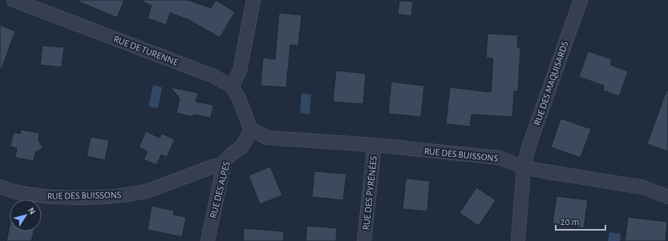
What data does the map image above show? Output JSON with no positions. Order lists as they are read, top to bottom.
{
  "streets": {
    "street": [
      "RUE DE TURENNE",
      "RUE DES MAQUISARDS",
      "RUE DES BUISSONS",
      "RUE DES ALPES",
      "RUE DES PYRÉNÉES"
    ]
  },
  "crossings": [
    ["RUE DE TURENNE", "RUE DES BUISSONS"],
    ["RUE DE TURENNE", "RUE DES ALPES"],
    ["RUE DES MAQUISARDS", "RUE DES BUISSONS"],
    ["RUE DES BUISSONS", "RUE DES ALPES"],
    ["RUE DES BUISSONS", "RUE DES PYRÉNÉES"]
  ],
  "scale_bar": "20 m",
  "north": "top right"
}
